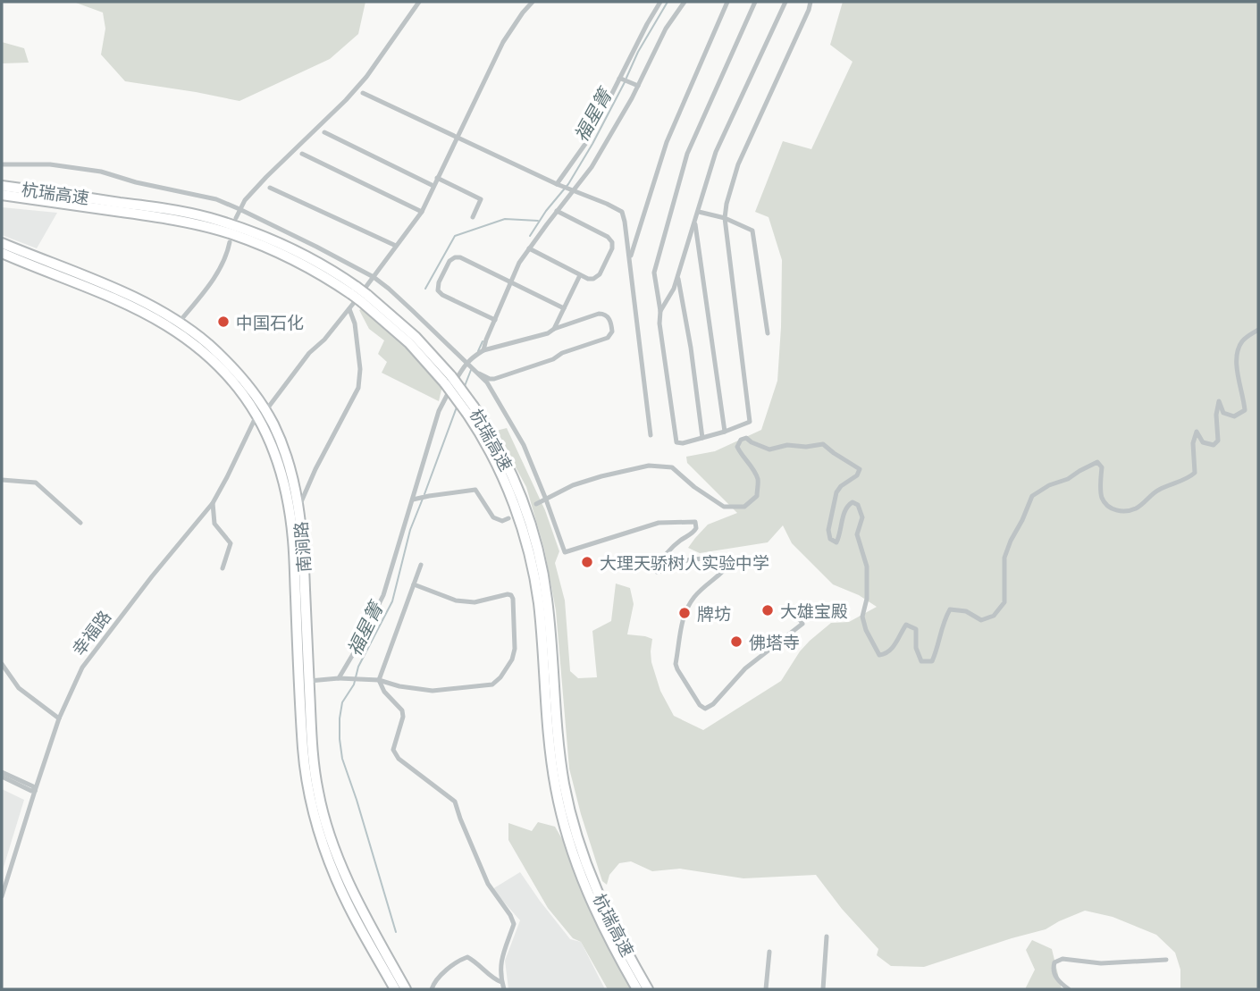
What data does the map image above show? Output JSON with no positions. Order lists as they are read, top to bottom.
{
  "streets": {
    "highway": ["杭瑞高速", "南涧路"],
    "street": ["幸福路"]
  },
  "crossings": [
    ["南涧路", "幸福路"]
  ],
  "water": ["福星箐"],
  "places": [
    "中国石化",
    "大理天骄树人实验中学",
    "大雄宝殿",
    "牌坊",
    "佛塔寺"
  ]
}
